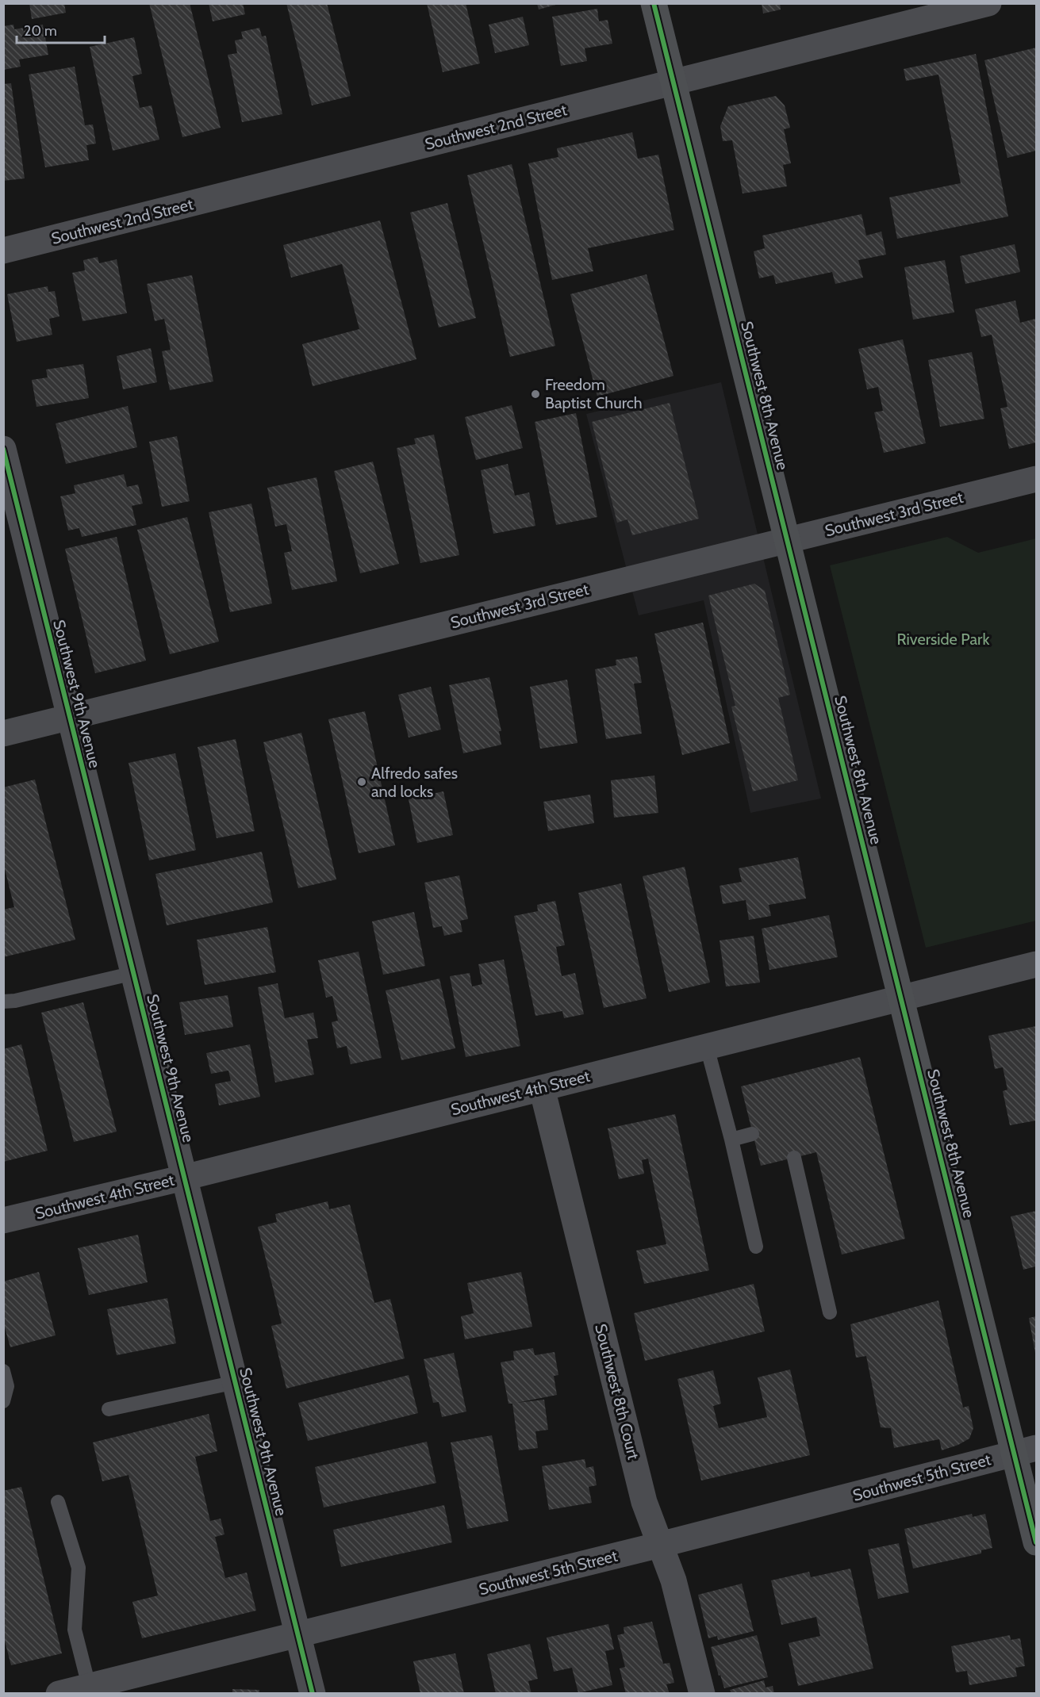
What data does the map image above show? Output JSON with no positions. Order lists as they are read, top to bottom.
{
  "streets": {
    "main road": ["Southwest 8th Avenue"],
    "street": [
      "Southwest 2nd Street",
      "Southwest 3rd Street",
      "Southwest 9th Avenue",
      "Southwest 4th Street",
      "Southwest 8th Court",
      "Southwest 5th Street"
    ]
  },
  "crossings": [
    ["Southwest 2nd Street", "Southwest 8th Avenue"],
    ["Southwest 8th Avenue", "Southwest 3rd Street"],
    ["Southwest 8th Avenue", "Southwest 4th Street"],
    ["Southwest 8th Avenue", "Southwest 5th Street"],
    ["Southwest 3rd Street", "Southwest 9th Avenue"],
    ["Southwest 9th Avenue", "Southwest 4th Street"],
    ["Southwest 9th Avenue", "Southwest 5th Street"],
    ["Southwest 4th Street", "Southwest 8th Court"],
    ["Southwest 8th Court", "Southwest 5th Street"]
  ],
  "parks": ["Riverside Park"],
  "places": ["Freedom Baptist Church", "Alfredo safes and locks"],
  "scale_bar": "20 m"
}
